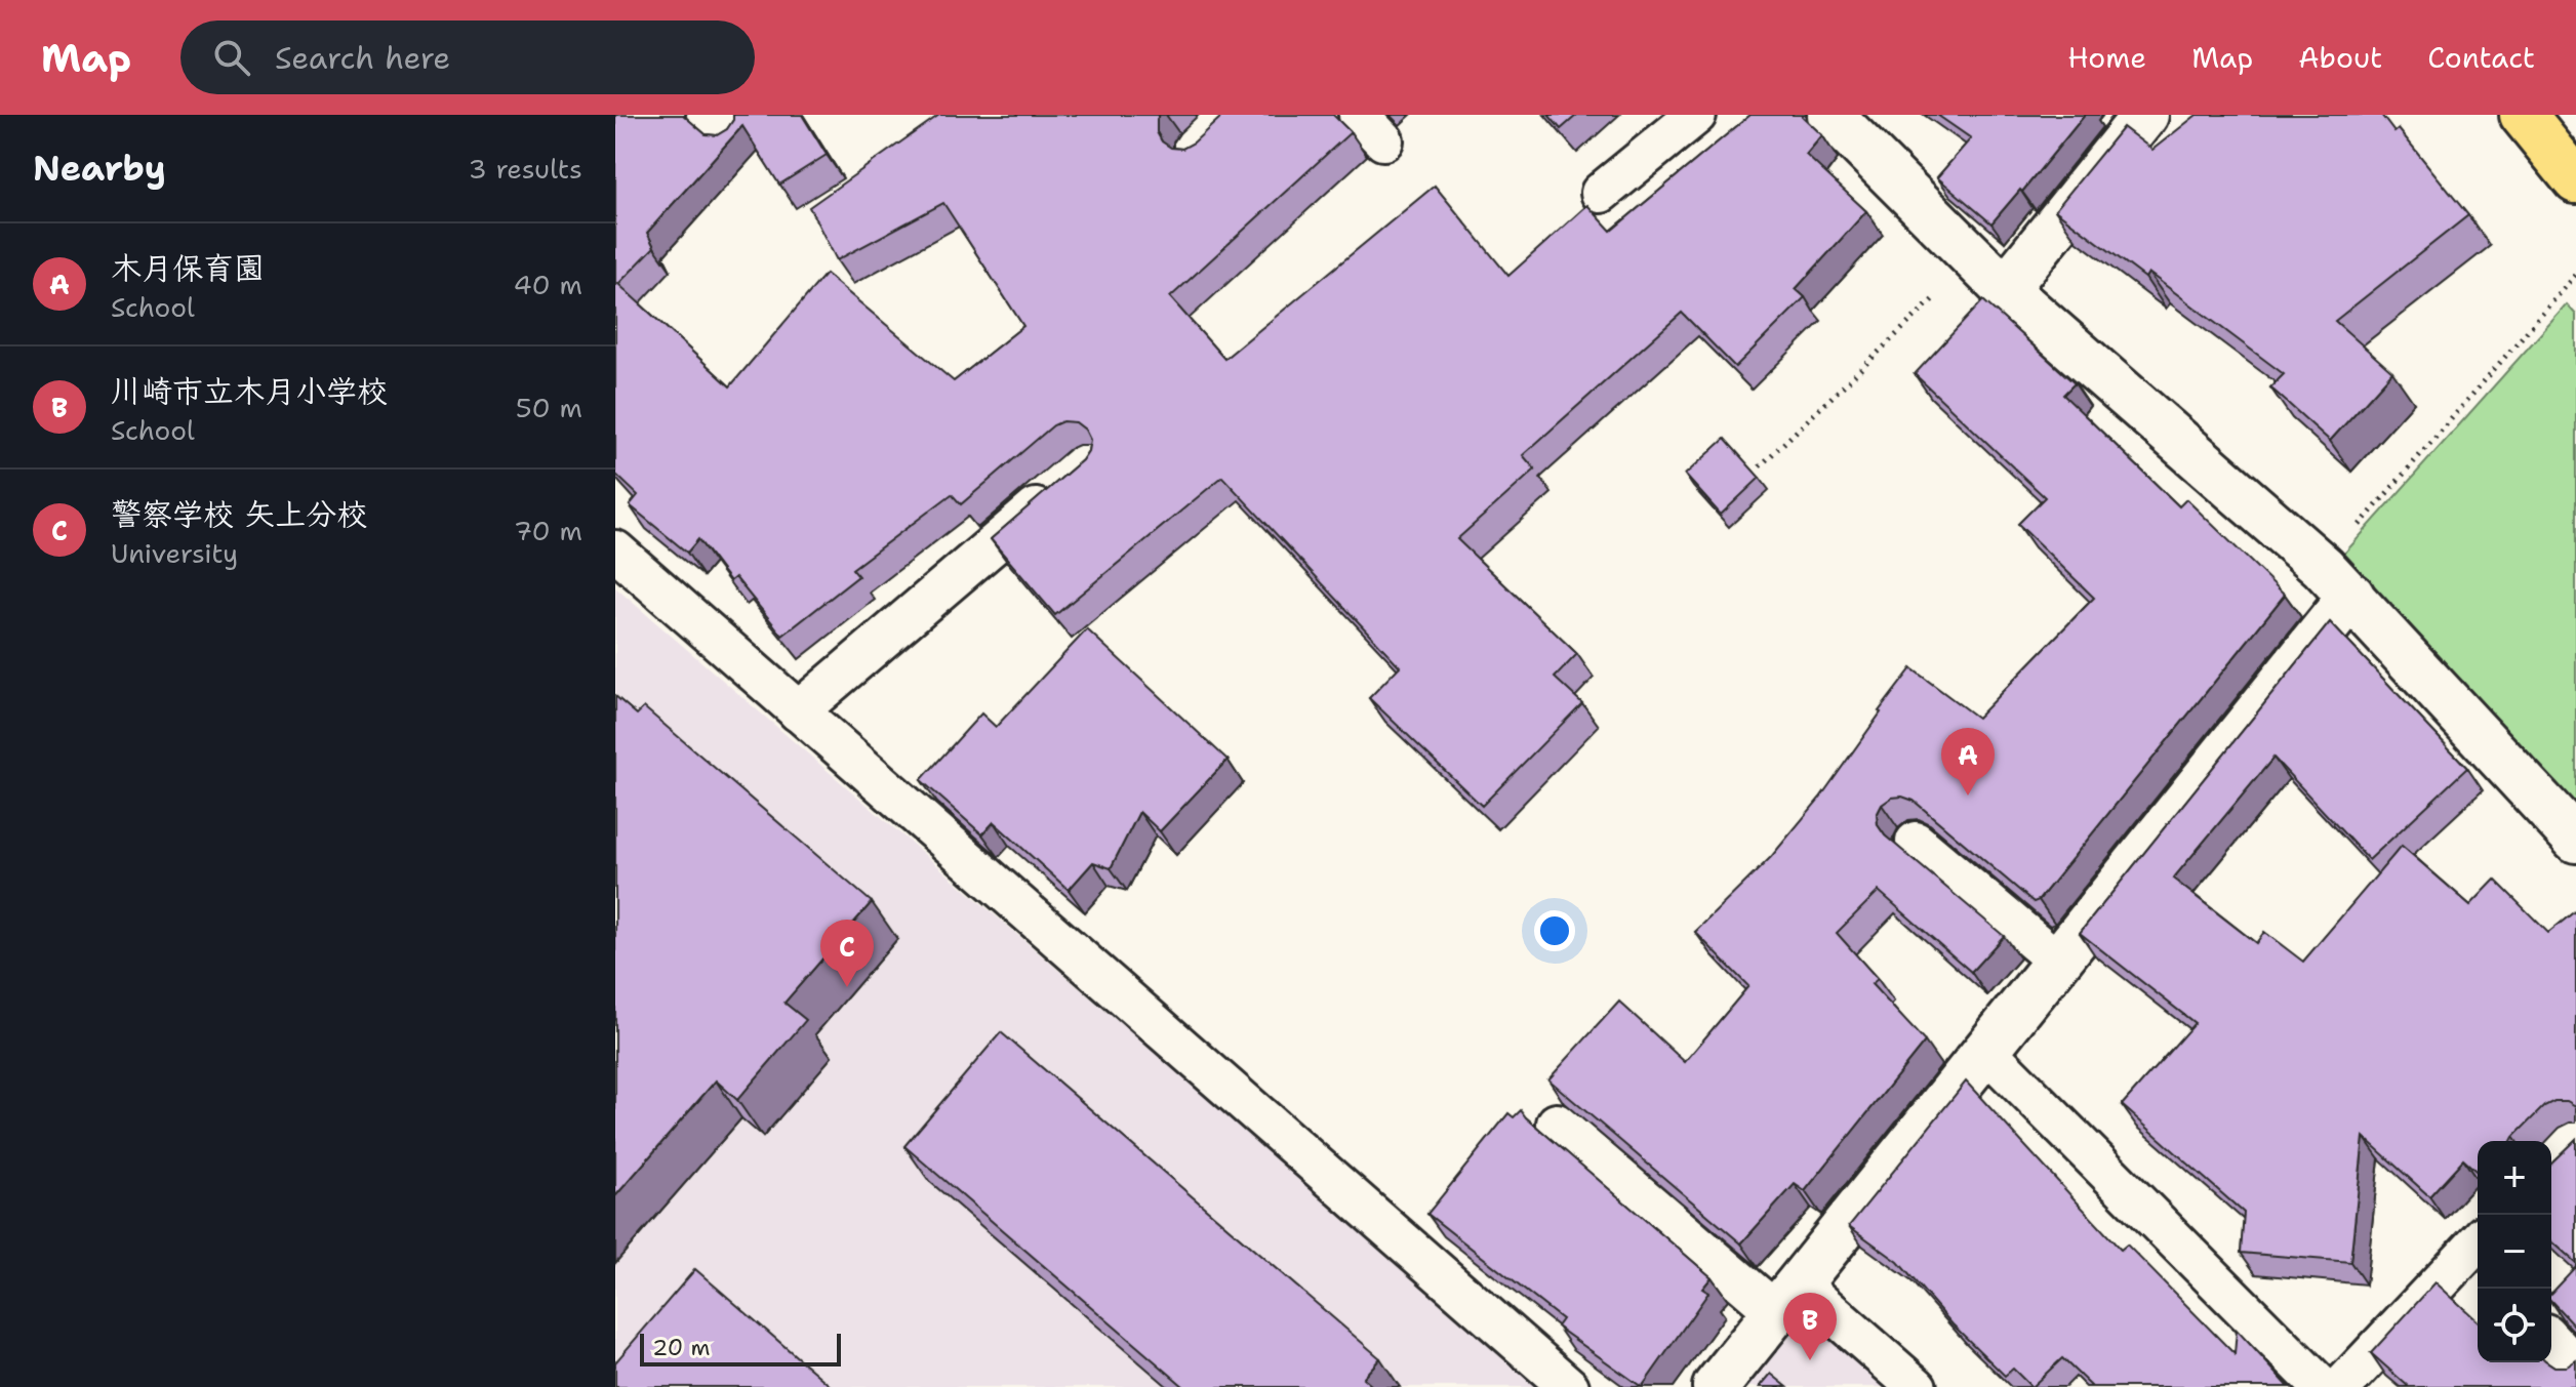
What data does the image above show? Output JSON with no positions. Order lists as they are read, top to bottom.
{
  "scale_bar": "20 m",
  "page": {
    "header": "Map",
    "search": "Search here",
    "nav": [
      "Home",
      "Map",
      "About",
      "Contact"
    ],
    "heading": ["Nearby", "3 results"],
    "list": [
      {
        "mark": "A",
        "name": "木月保育園",
        "note": "School",
        "value": "40 m"
      },
      {
        "mark": "B",
        "name": "川崎市立木月小学校",
        "note": "School",
        "value": "50 m"
      },
      {
        "mark": "C",
        "name": "警察学校 矢上分校",
        "note": "University",
        "value": "70 m"
      }
    ],
    "pins": ["A", "C", "B"],
    "map_buttons": ["+", "−"],
    "scale": "20 m"
  }
}
